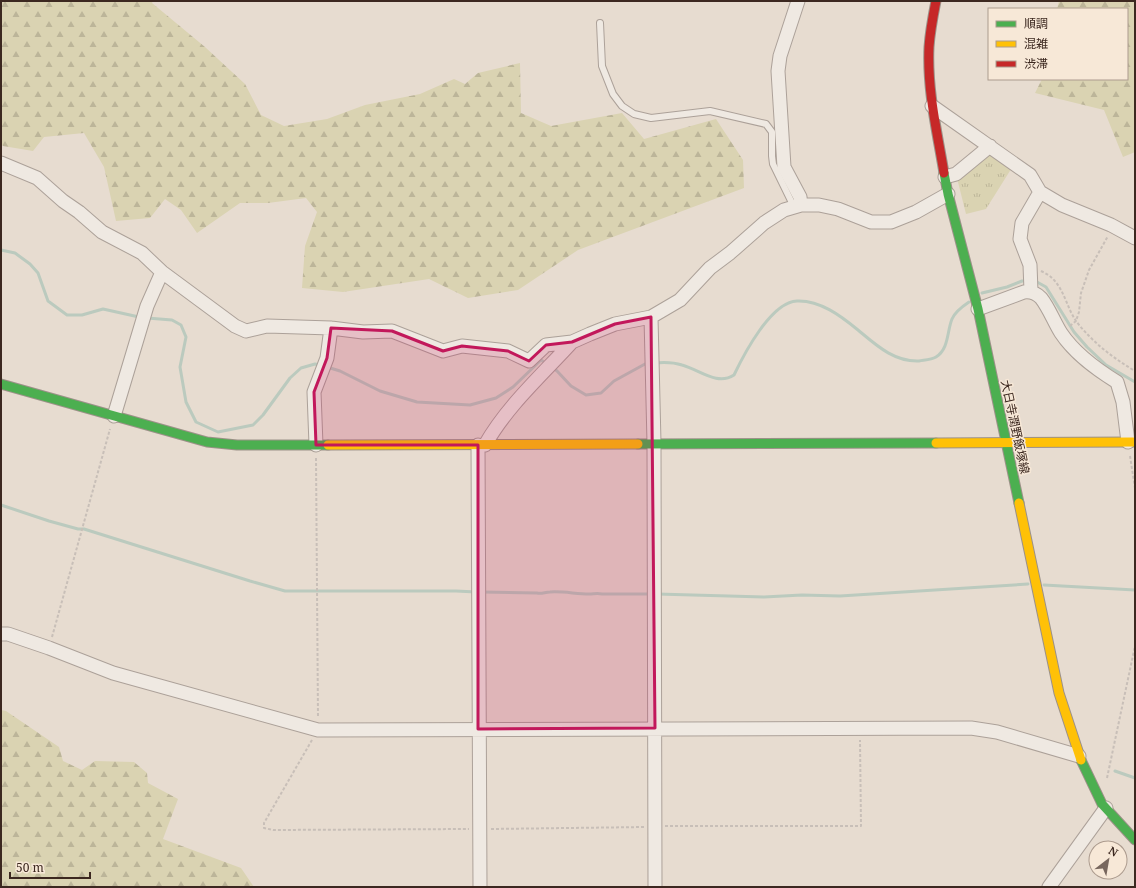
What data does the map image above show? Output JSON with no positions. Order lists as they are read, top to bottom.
{
  "streets": {
    "street": ["大日寺潤野飯塚線"]
  },
  "legend": ["順調", "混雑", "渋滞"],
  "scale_bar": "50 m",
  "north": "top right"
}
